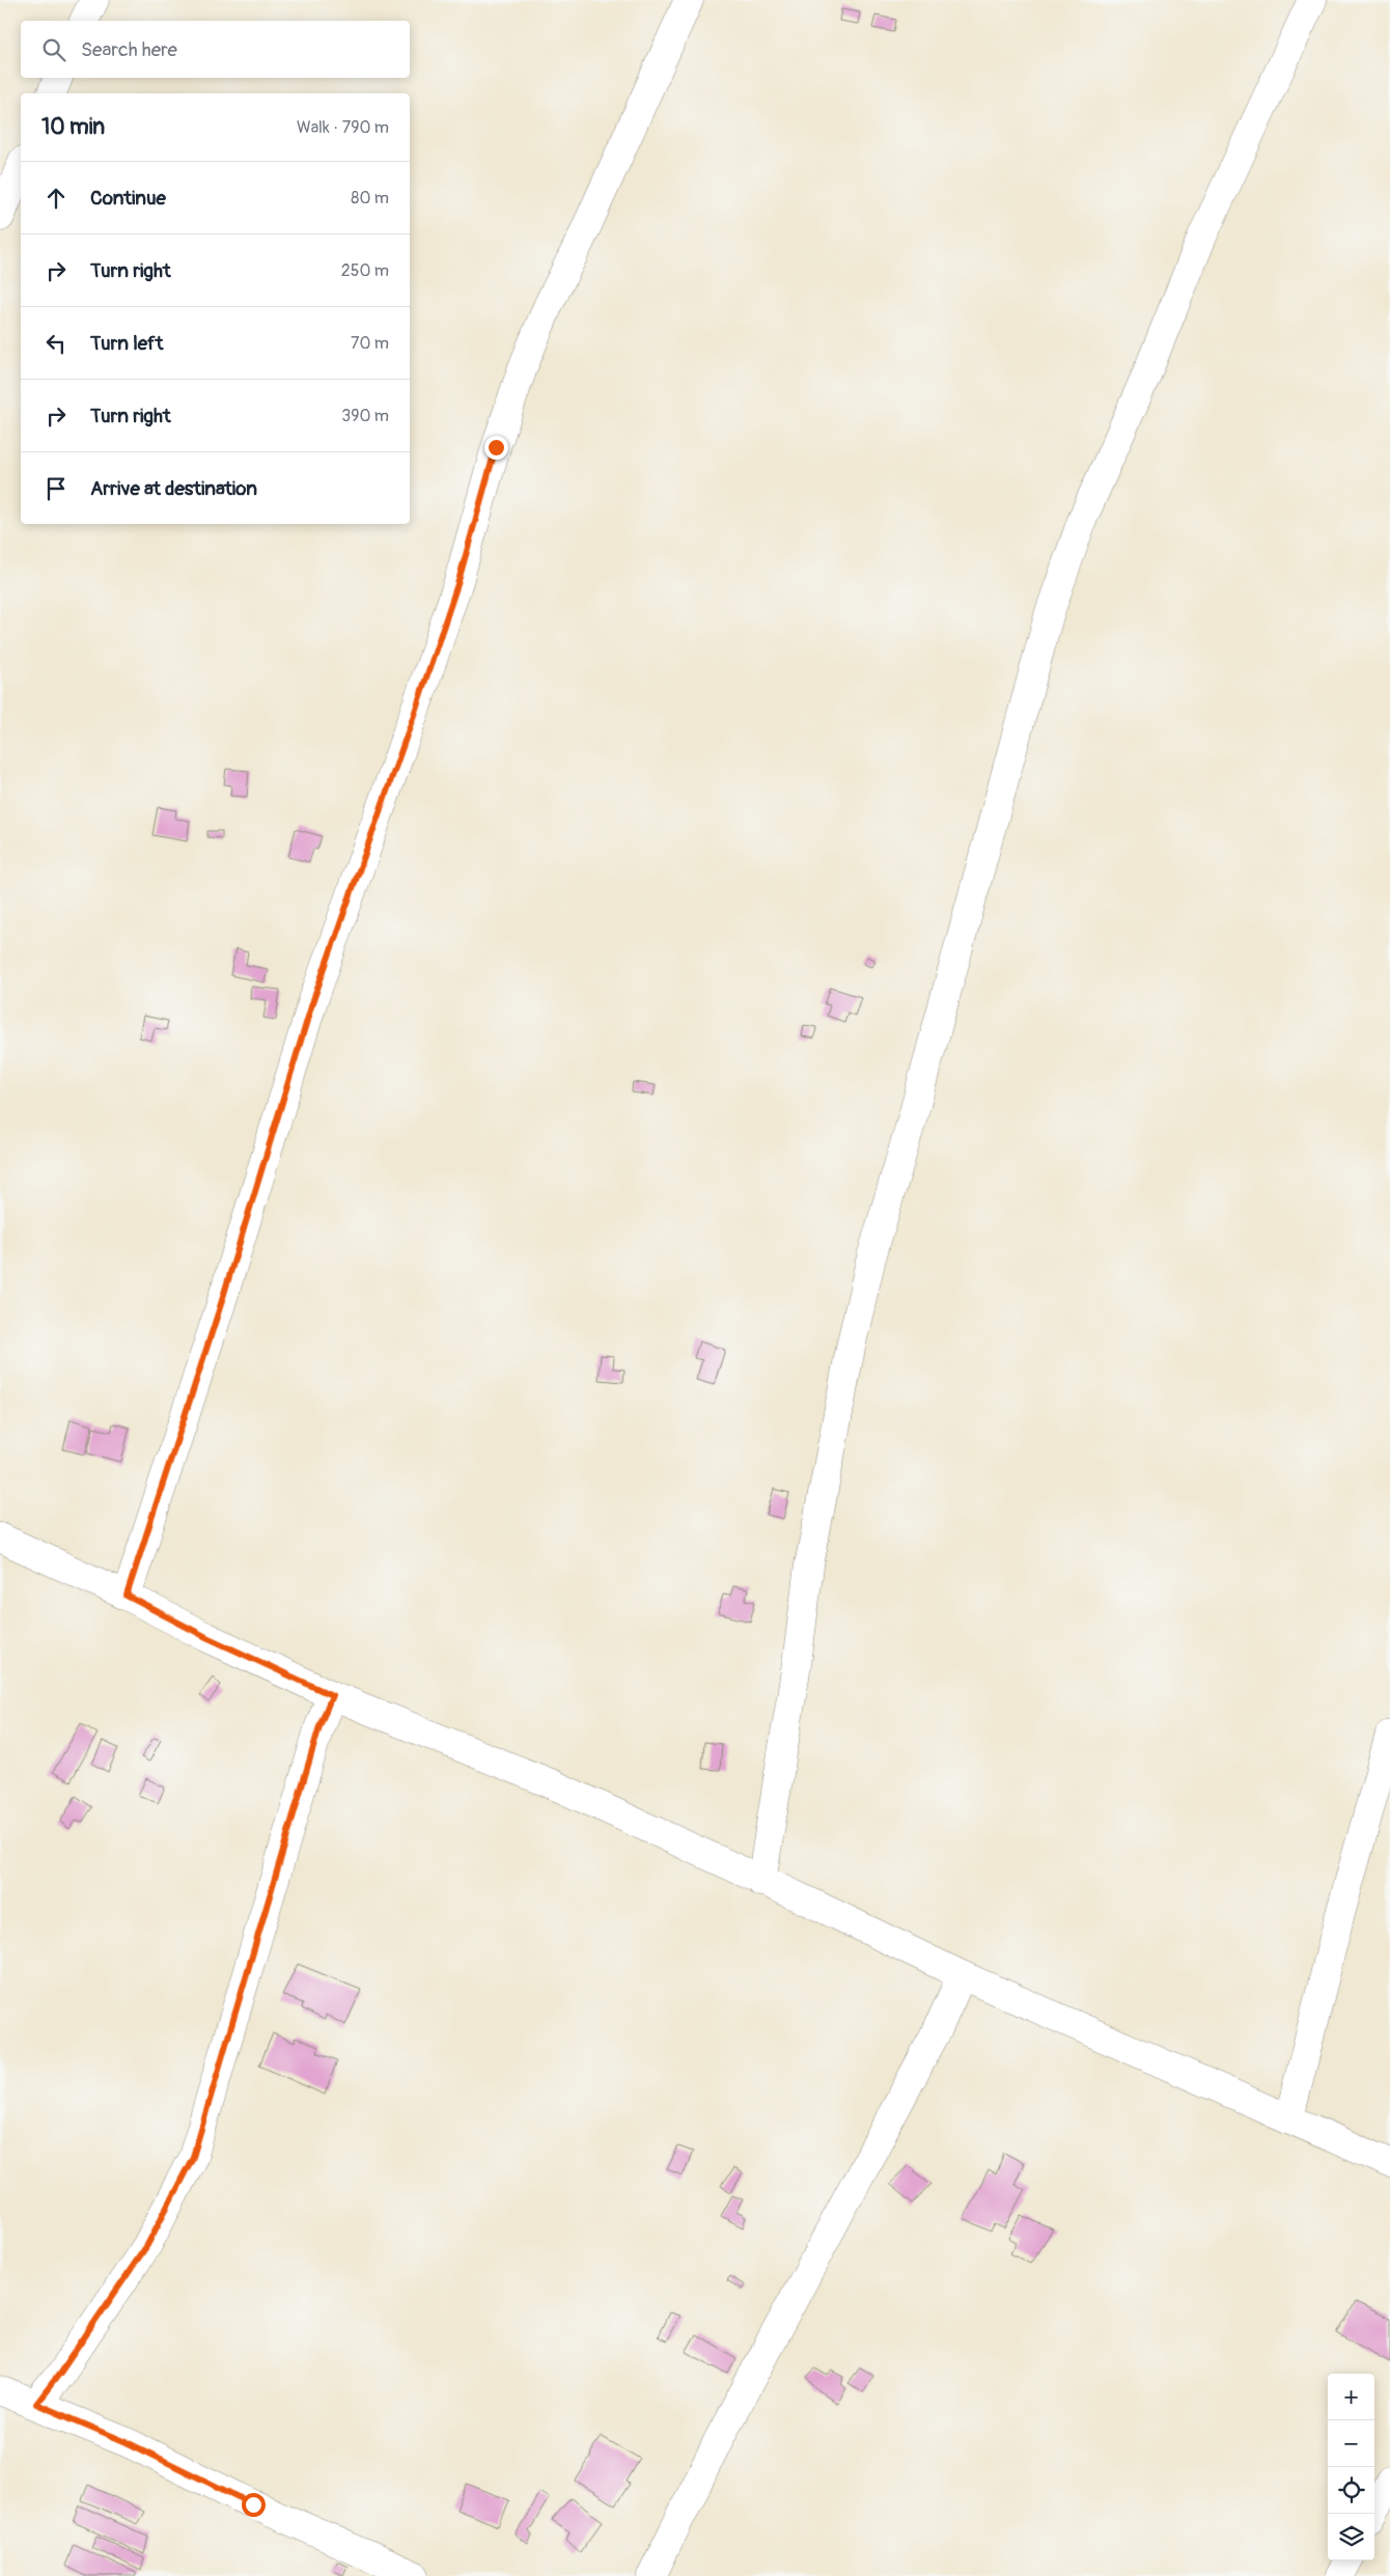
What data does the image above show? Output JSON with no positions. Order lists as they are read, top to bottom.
{
  "page": {
    "search": "Search here",
    "heading": ["10 min", "Walk · 790 m"],
    "list": [
      ["Continue", "80 m"],
      ["Turn right", "250 m"],
      ["Turn left", "70 m"],
      ["Turn right", "390 m"],
      "Arrive at destination"
    ],
    "map_buttons": ["+", "−"]
  }
}
